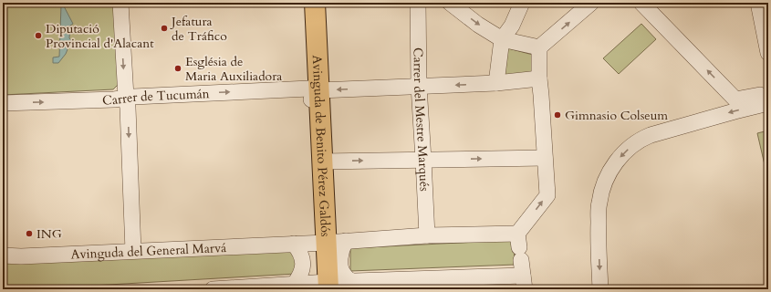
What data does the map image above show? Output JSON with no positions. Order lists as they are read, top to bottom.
{
  "streets": {
    "main road": ["Avinguda de Benito Pérez Galdós"],
    "street": ["Carrer de Tucumán", "Carrer del Mestre Marqués", "Avinguda del General Marvá"]
  },
  "crossings": [
    ["Carrer de Tucumán", "Carrer del Mestre Marqués"],
    ["Carrer de Tucumán", "Avinguda de Benito Pérez Galdós"],
    ["Carrer del Mestre Marqués", "Avinguda del General Marvá"],
    ["Avinguda de Benito Pérez Galdós", "Avinguda del General Marvá"]
  ],
  "places": [
    "Jefatura de Tráfico",
    "Diputació Provincial d'Alacant",
    "Església de Maria Auxiliadora",
    "Gimnasio Colseum",
    "ING"
  ]
}
